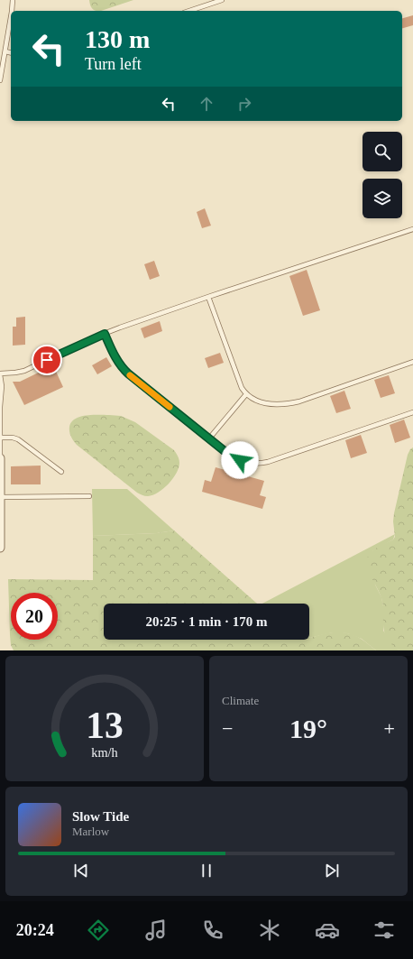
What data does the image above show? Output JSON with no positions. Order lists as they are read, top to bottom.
{
  "page": {
    "turn": ["130 m", "Turn left"],
    "limit": "20",
    "trip": "20:25 · 1 min · 170 m",
    "tile": "Climate",
    "heat": ["−", "19°", "+"],
    "song": ["Slow Tide", "Marlow"],
    "tabs": "20:24",
    "gauge": ["13", "km/h"]
  }
}
